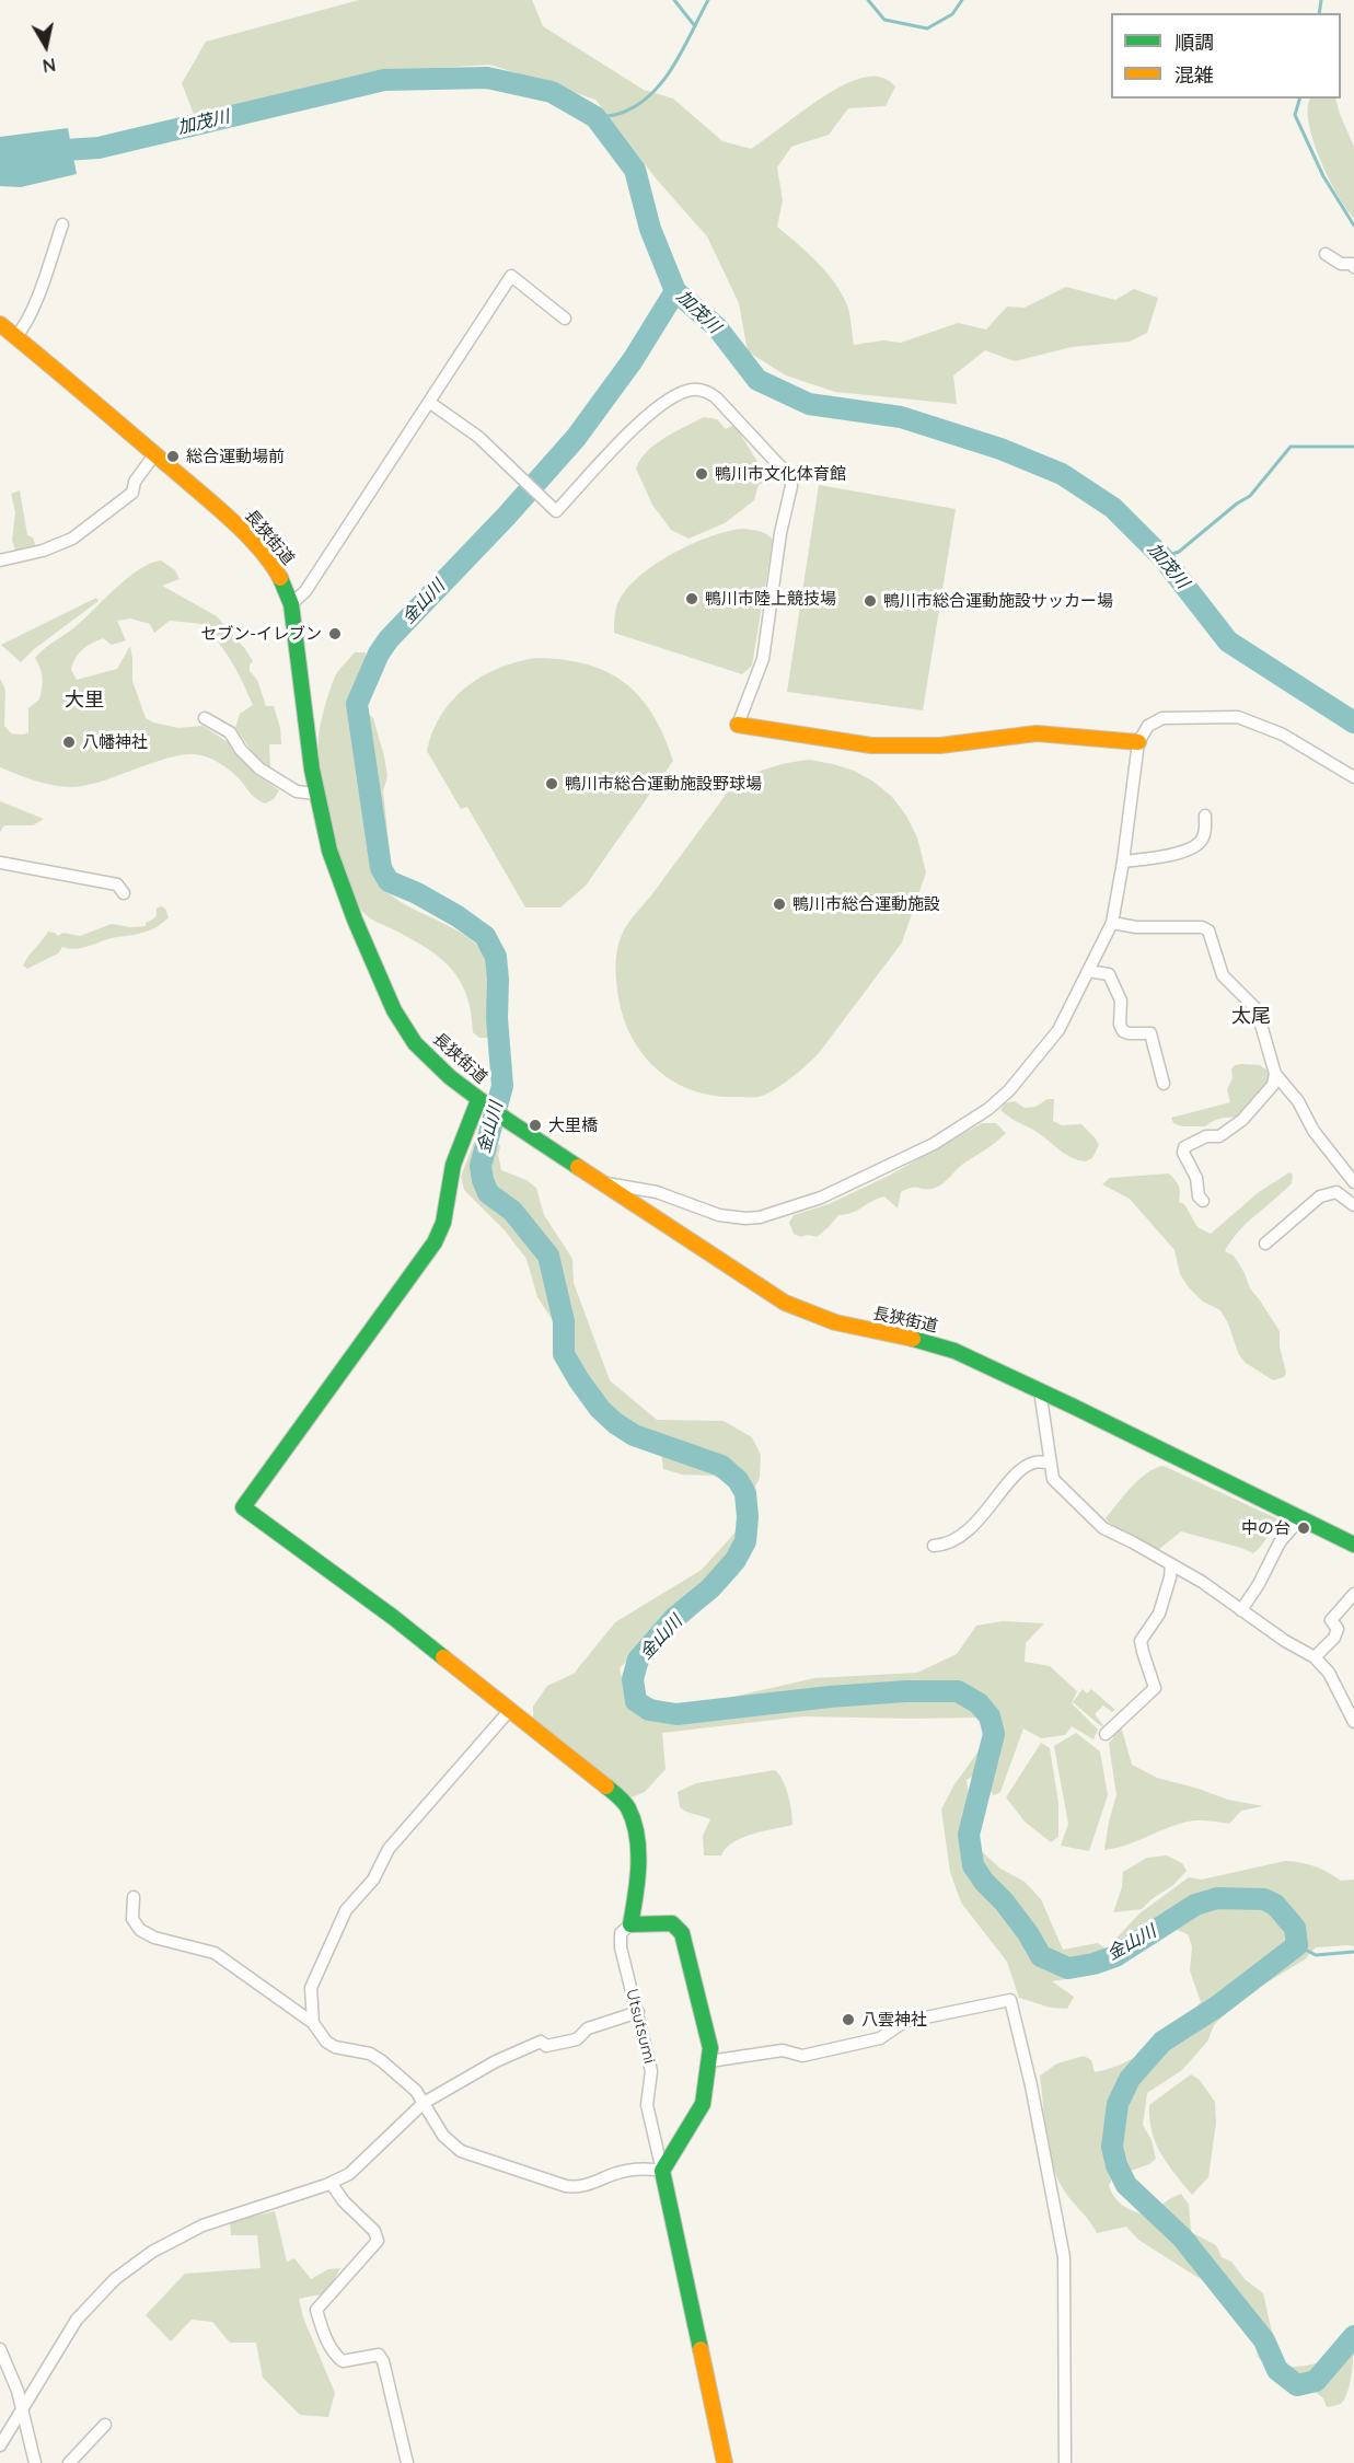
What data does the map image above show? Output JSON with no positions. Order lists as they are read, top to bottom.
{
  "streets": {
    "street": ["長狭街道", "Utsutsumi"]
  },
  "districts": ["大里", "太尾"],
  "water": ["加茂川", "金山川"],
  "places": [
    "総合運動場前",
    "鴨川市文化体育館",
    "鴨川市陸上競技場",
    "鴨川市総合運動施設サッカー場",
    "セブン-イレブン",
    "八幡神社",
    "鴨川市総合運動施設野球場",
    "鴨川市総合運動施設",
    "大里橋",
    "中の台",
    "八雲神社"
  ],
  "legend": ["順調", "混雑"],
  "north": "bottom"
}
